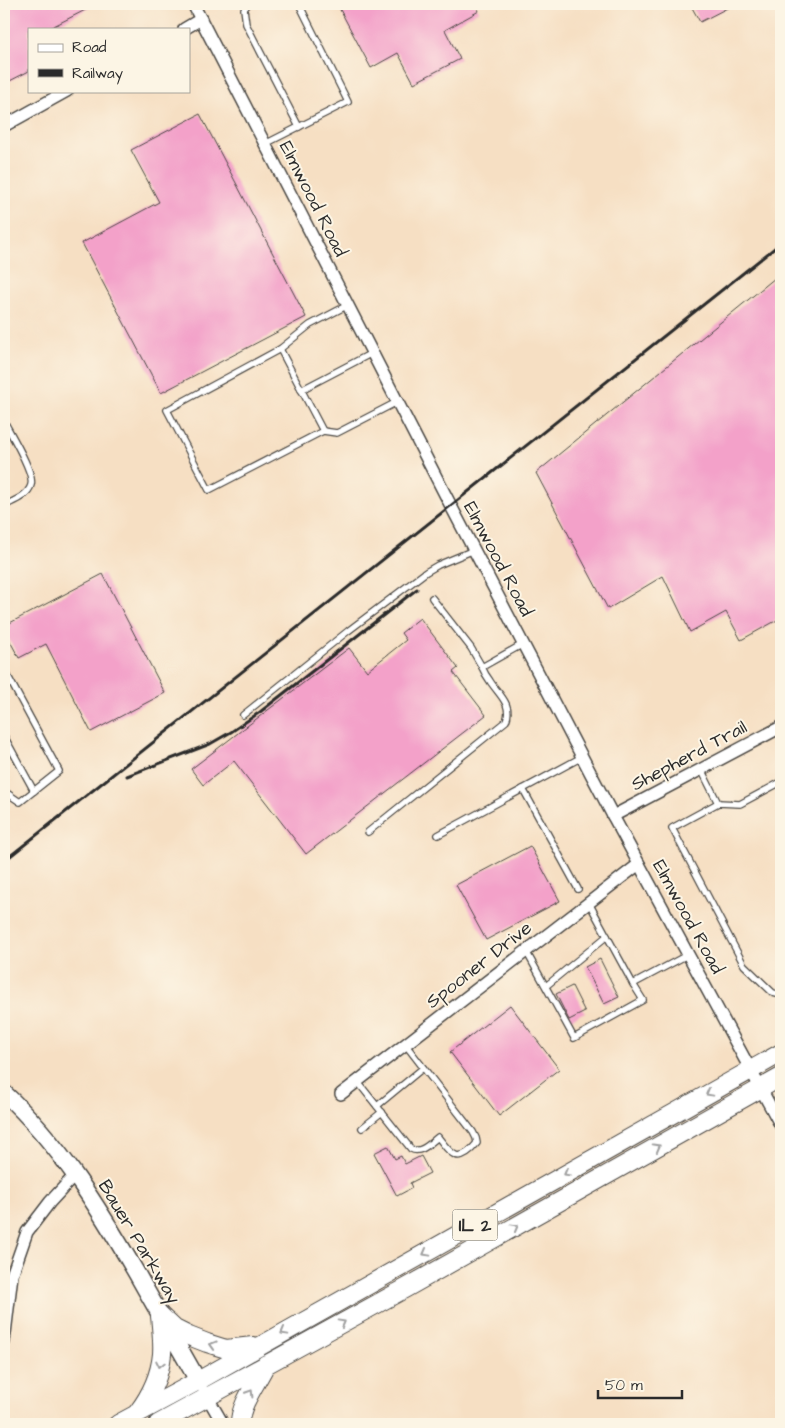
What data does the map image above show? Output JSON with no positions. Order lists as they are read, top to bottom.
{
  "streets": {
    "main road": ["IL 2", "Bauer Parkway"],
    "street": ["Elmwood Road", "Shepherd Trail", "Spooner Drive"]
  },
  "crossings": [
    ["Elmwood Road", "Shepherd Trail"],
    ["Elmwood Road", "Spooner Drive"],
    ["Elmwood Road", "IL 2"],
    ["IL 2", "Bauer Parkway"]
  ],
  "legend": ["Road", "Railway"],
  "scale_bar": "50 m"
}
